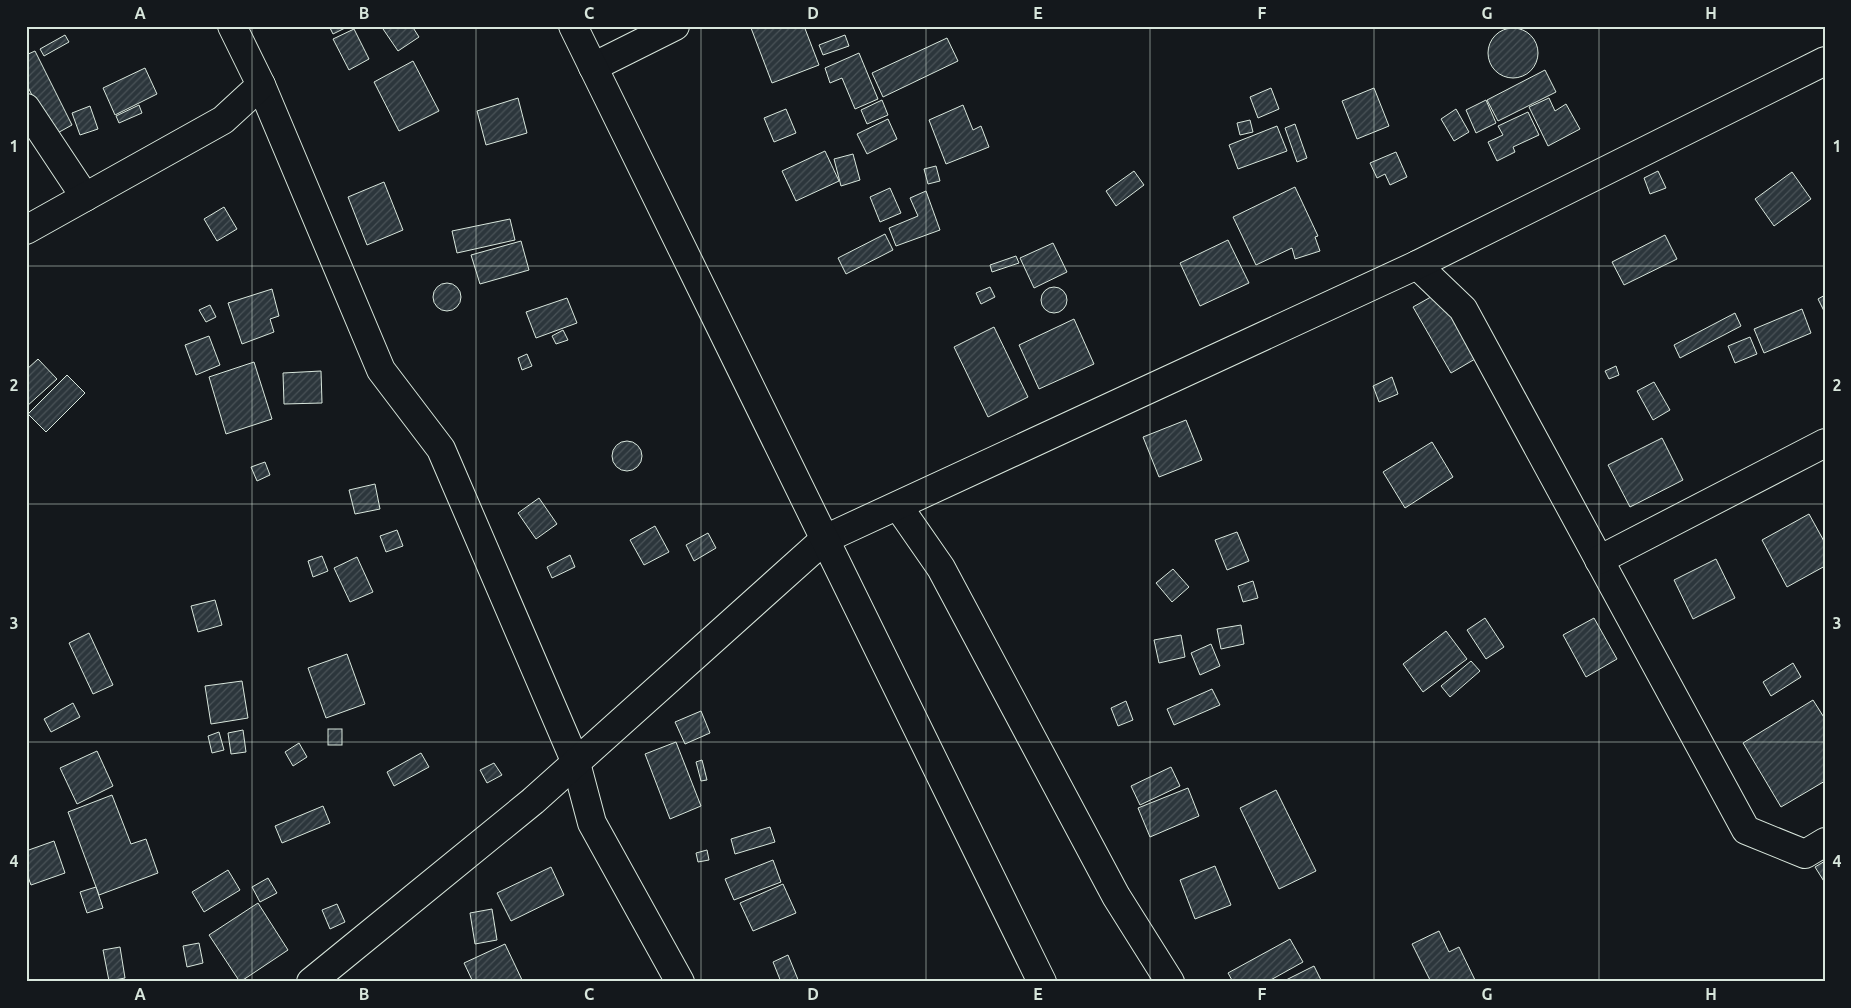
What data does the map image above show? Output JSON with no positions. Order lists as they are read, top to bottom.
{
  "grid": {
    "columns": [
      "A",
      "B",
      "C",
      "D",
      "E",
      "F",
      "G",
      "H"
    ],
    "rows": [
      "1",
      "2",
      "3",
      "4"
    ]
  }
}
